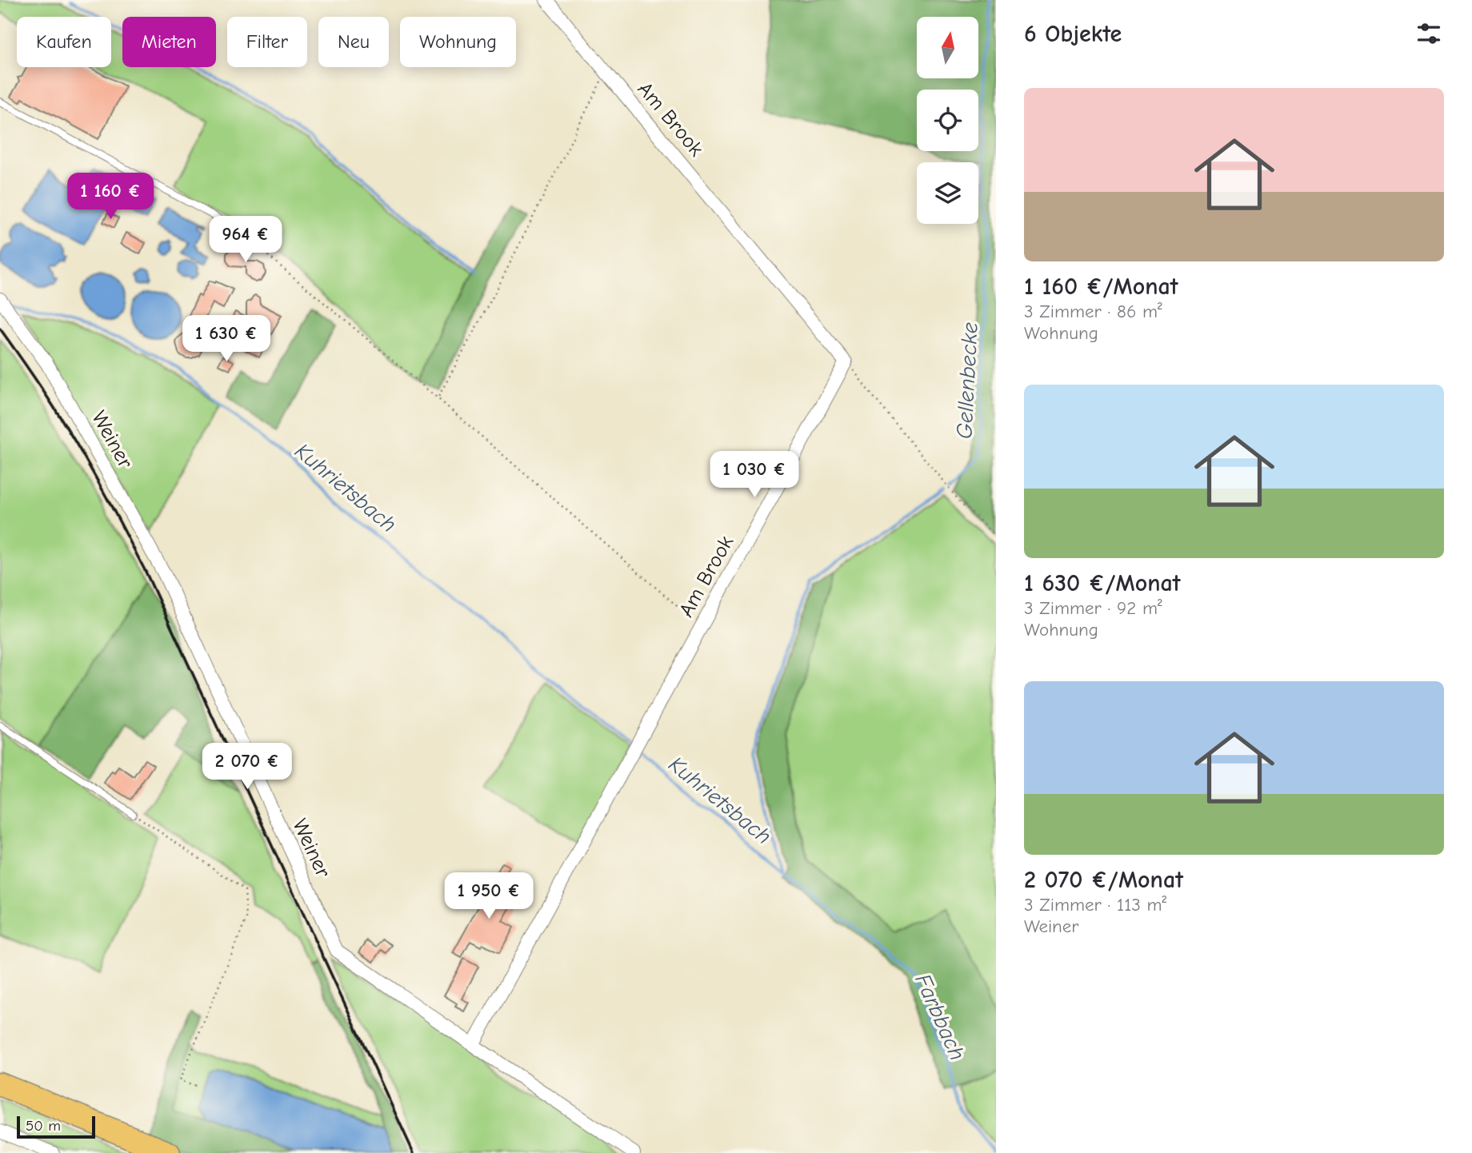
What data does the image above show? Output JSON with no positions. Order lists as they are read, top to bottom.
{
  "streets": {
    "street": ["Am Brook", "Weiner"]
  },
  "crossings": [
    ["Am Brook", "Weiner"]
  ],
  "water": ["Gellenbecke", "Kuhrietsbach", "Farbbach"],
  "scale_bar": "50 m",
  "north": "top",
  "page": {
    "heading": "6 Objekte",
    "chip": [
      "Kaufen",
      "Mieten",
      "Filter",
      "Neu",
      "Wohnung"
    ],
    "list": [
      {
        "name": "1 160 €/Monat",
        "note": "3 Zimmer · 86 m² · Wohnung"
      },
      {
        "name": "1 630 €/Monat",
        "note": "3 Zimmer · 92 m² · Wohnung"
      },
      {
        "name": "2 070 €/Monat",
        "note": "3 Zimmer · 113 m² · Weiner"
      }
    ],
    "price": [
      "1 160 €",
      "964 €",
      "1 630 €",
      "1 030 €",
      "2 070 €",
      "1 950 €"
    ],
    "scale": "50 m"
  }
}
